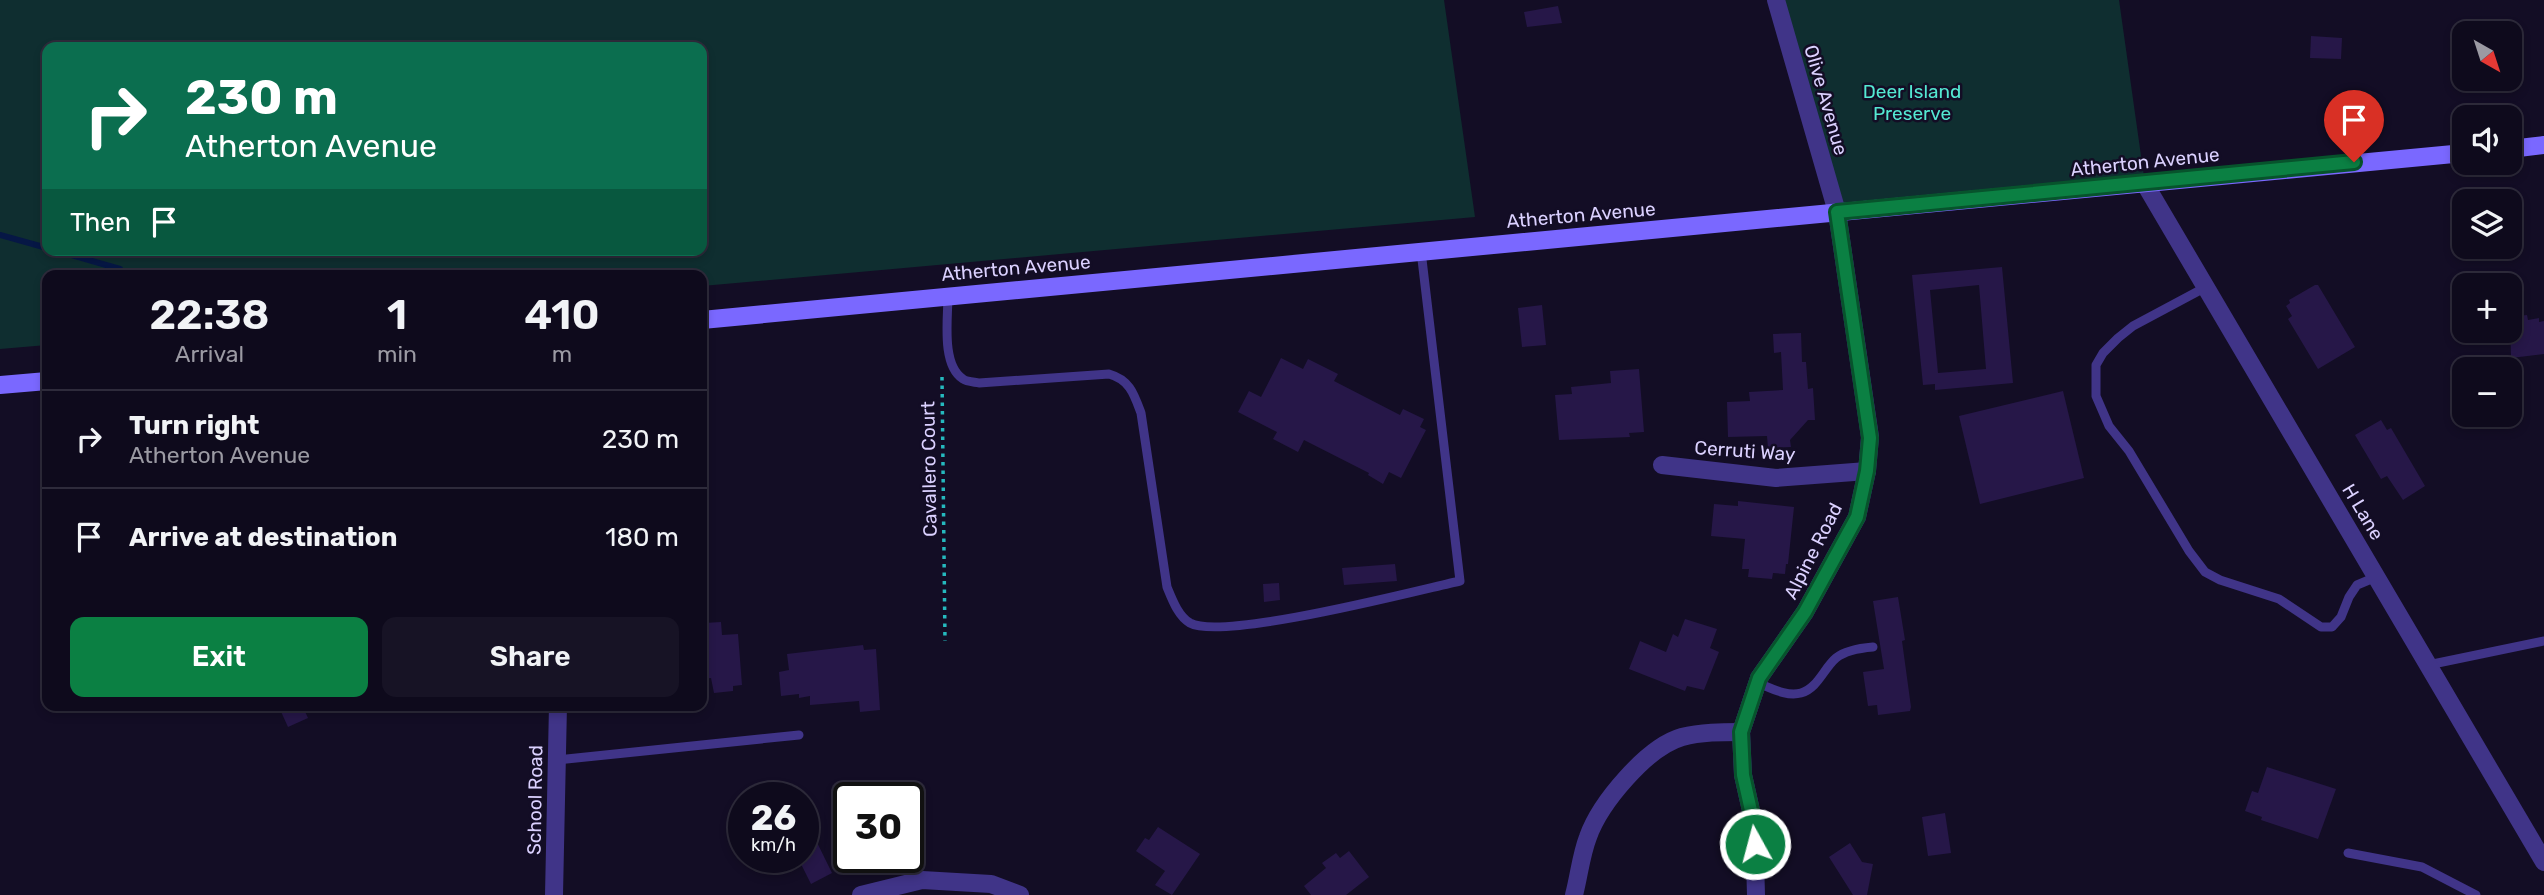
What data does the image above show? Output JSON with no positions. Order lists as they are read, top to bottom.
{
  "streets": {
    "main road": ["Atherton Avenue"],
    "street": [
      "Olive Avenue",
      "Cerruti Way",
      "H Lane",
      "Alpine Road",
      "School Road"
    ],
    "path": ["Cavallero Court"]
  },
  "crossings": [
    ["Olive Avenue", "Atherton Avenue"],
    ["Olive Avenue", "Alpine Road"],
    ["Atherton Avenue", "H Lane"],
    ["Atherton Avenue", "Alpine Road"],
    ["Cerruti Way", "Alpine Road"]
  ],
  "parks": ["Deer Island Preserve"],
  "north": "bottom right",
  "page": {
    "map_buttons": ["+", "−"],
    "turn": ["230 m", "Atherton Avenue"],
    "then": "Then",
    "eta": [
      "22:38",
      "Arrival",
      "1",
      "min",
      "410",
      "m"
    ],
    "list": [
      {
        "name": "Turn right",
        "note": "Atherton Avenue",
        "value": "230 m"
      },
      {
        "name": "Arrive at destination",
        "value": "180 m"
      }
    ],
    "buttons": ["Exit", "Share"],
    "speed": "26 km/h",
    "limit": "30"
  }
}
